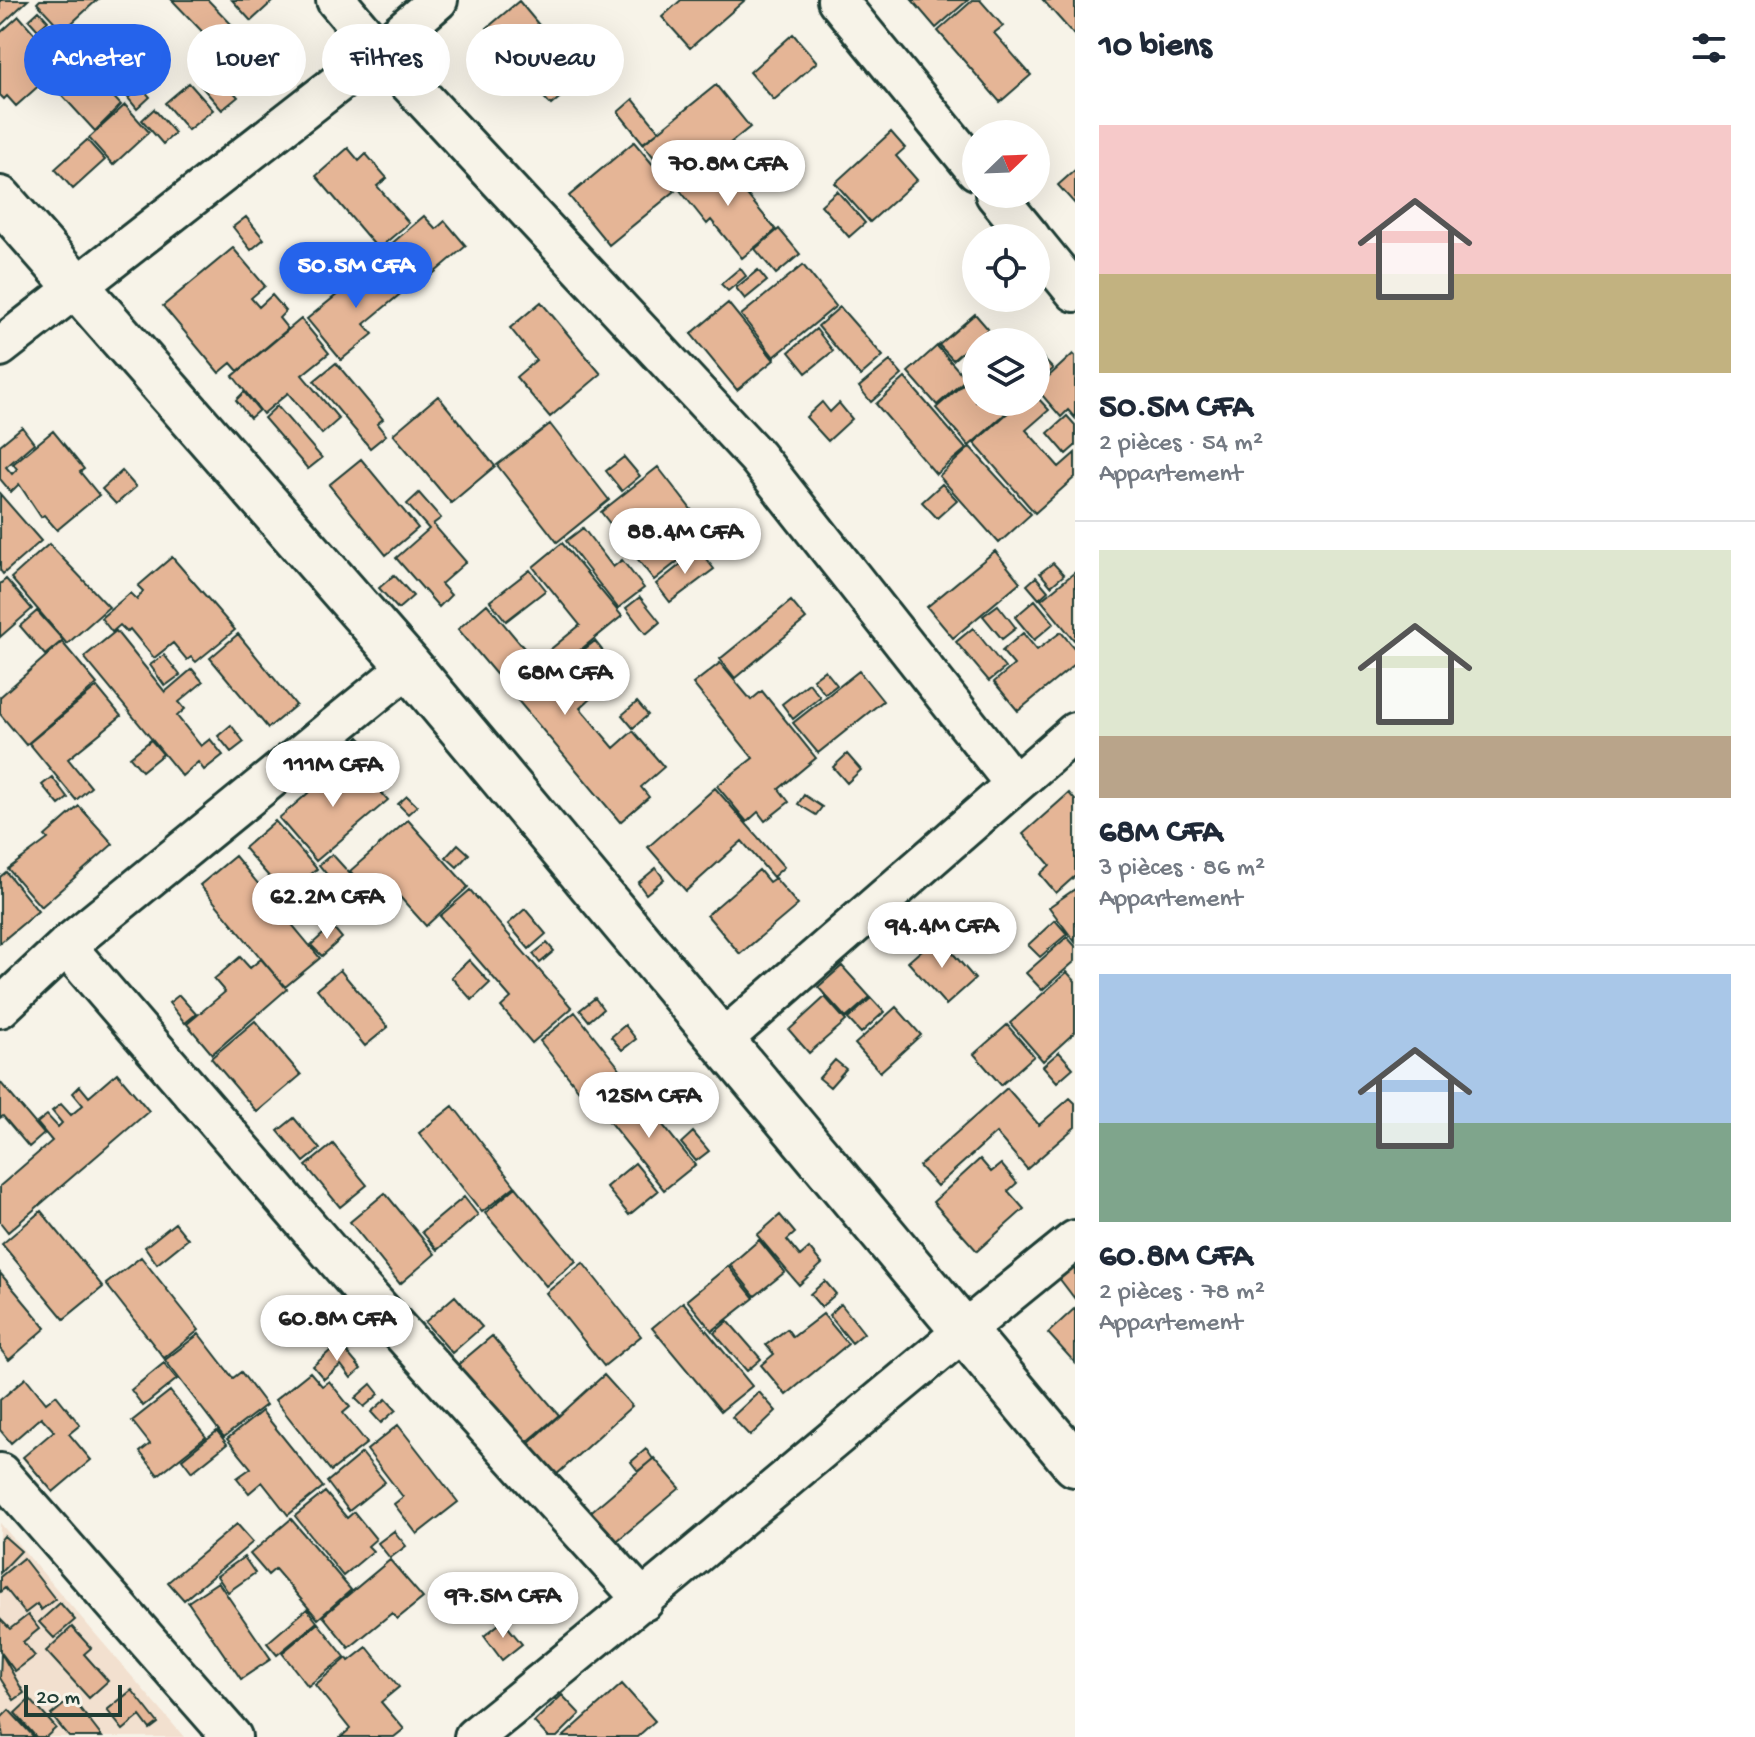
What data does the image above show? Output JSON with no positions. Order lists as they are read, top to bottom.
{
  "scale_bar": "20 m",
  "north": "top right",
  "page": {
    "heading": "10 biens",
    "chip": [
      "Acheter",
      "Louer",
      "Filtres",
      "Nouveau"
    ],
    "list": [
      {
        "name": "50.5M CFA",
        "note": "2 pièces · 54 m² · Appartement"
      },
      {
        "name": "68M CFA",
        "note": "3 pièces · 86 m² · Appartement"
      },
      {
        "name": "60.8M CFA",
        "note": "2 pièces · 78 m² · Appartement"
      }
    ],
    "price": [
      "70.8M CFA",
      "50.5M CFA",
      "88.4M CFA",
      "68M CFA",
      "111M CFA",
      "62.2M CFA",
      "94.4M CFA",
      "125M CFA",
      "60.8M CFA",
      "97.5M CFA"
    ],
    "scale": "20 m"
  }
}
